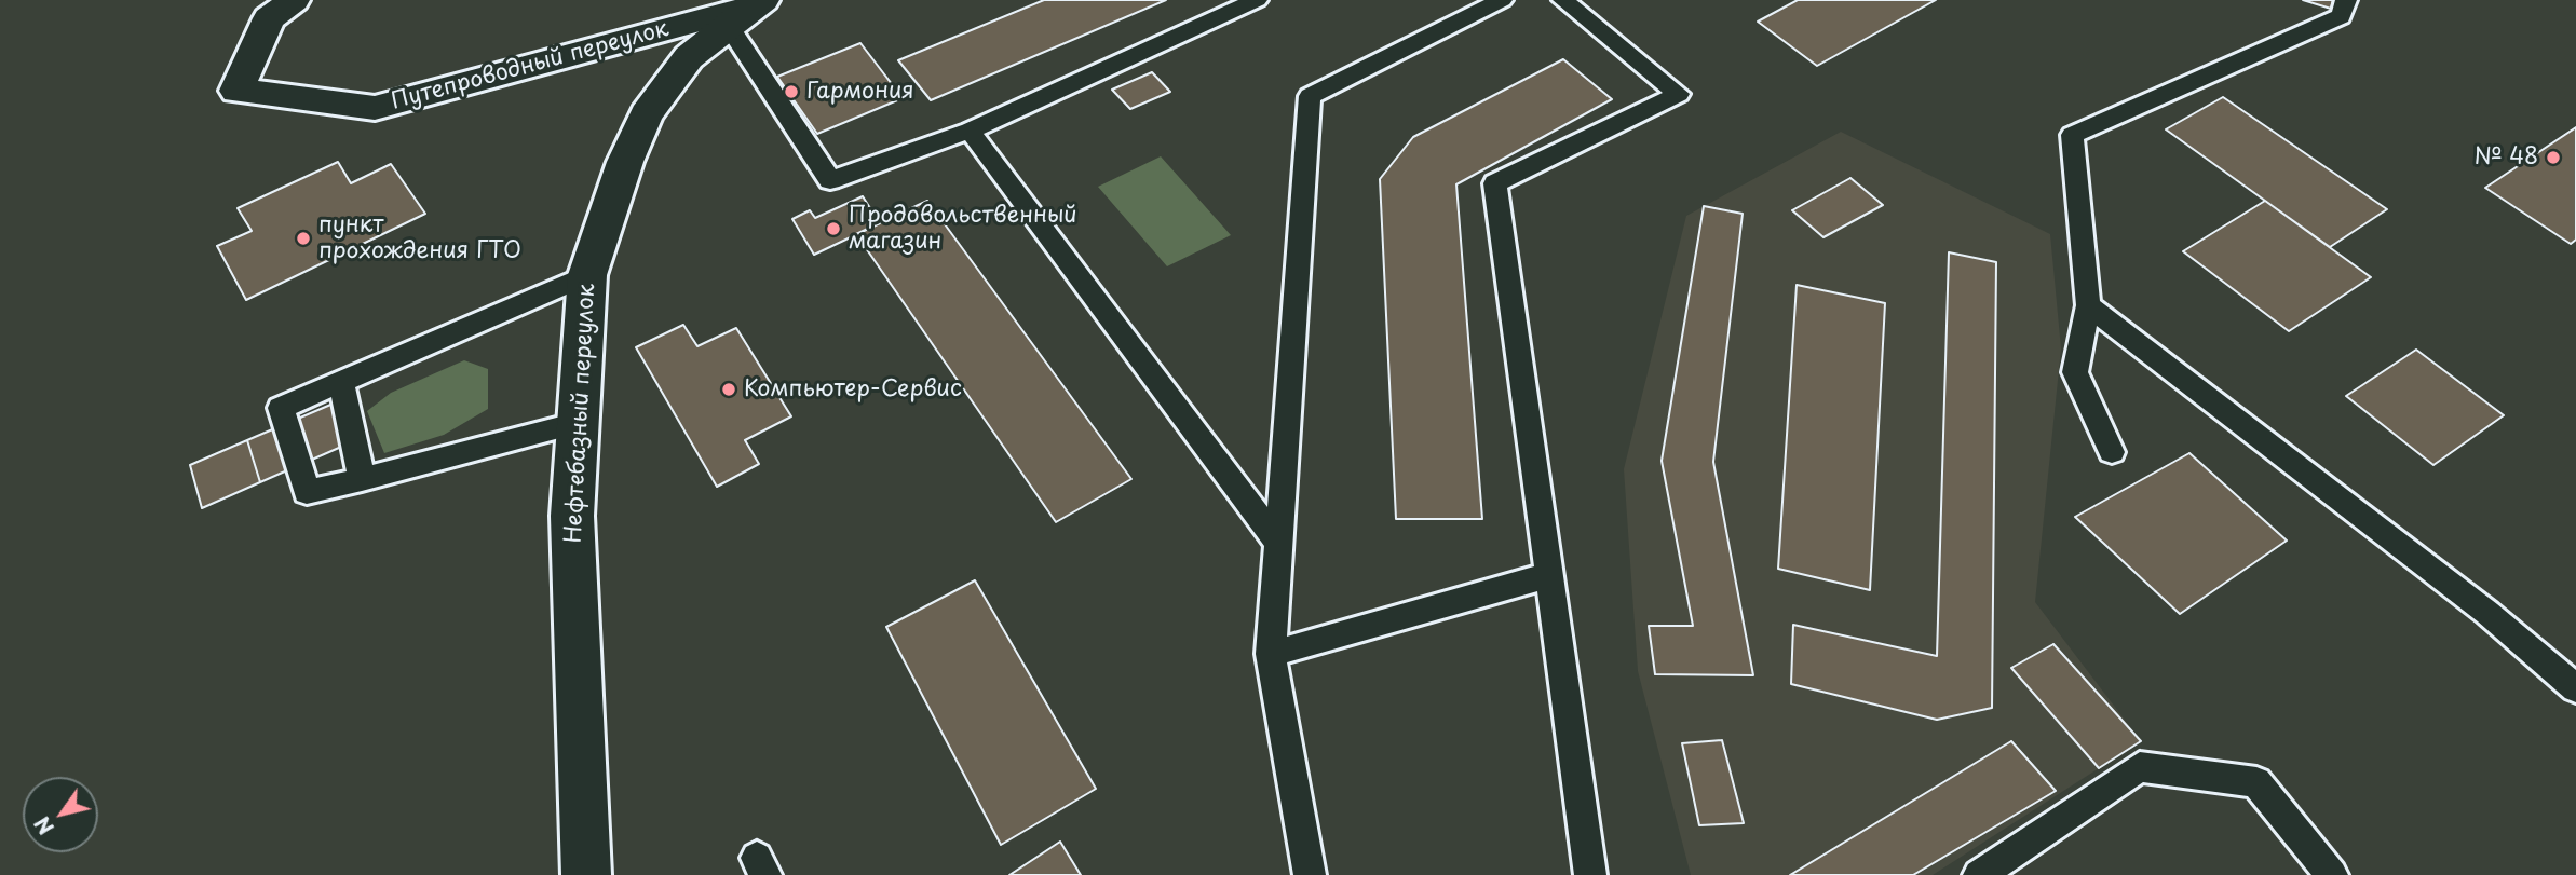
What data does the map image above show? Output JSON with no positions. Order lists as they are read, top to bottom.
{
  "streets": {
    "main road": ["Путепроводный переулок", "Нефтебазный переулок"]
  },
  "crossings": [
    ["Путепроводный переулок", "Нефтебазный переулок"]
  ],
  "places": [
    "Гармония",
    "№ 48",
    "Продовольственный магазин",
    "пункт прохождения ГТО",
    "Компьютер-Сервис"
  ],
  "north": "bottom left"
}
